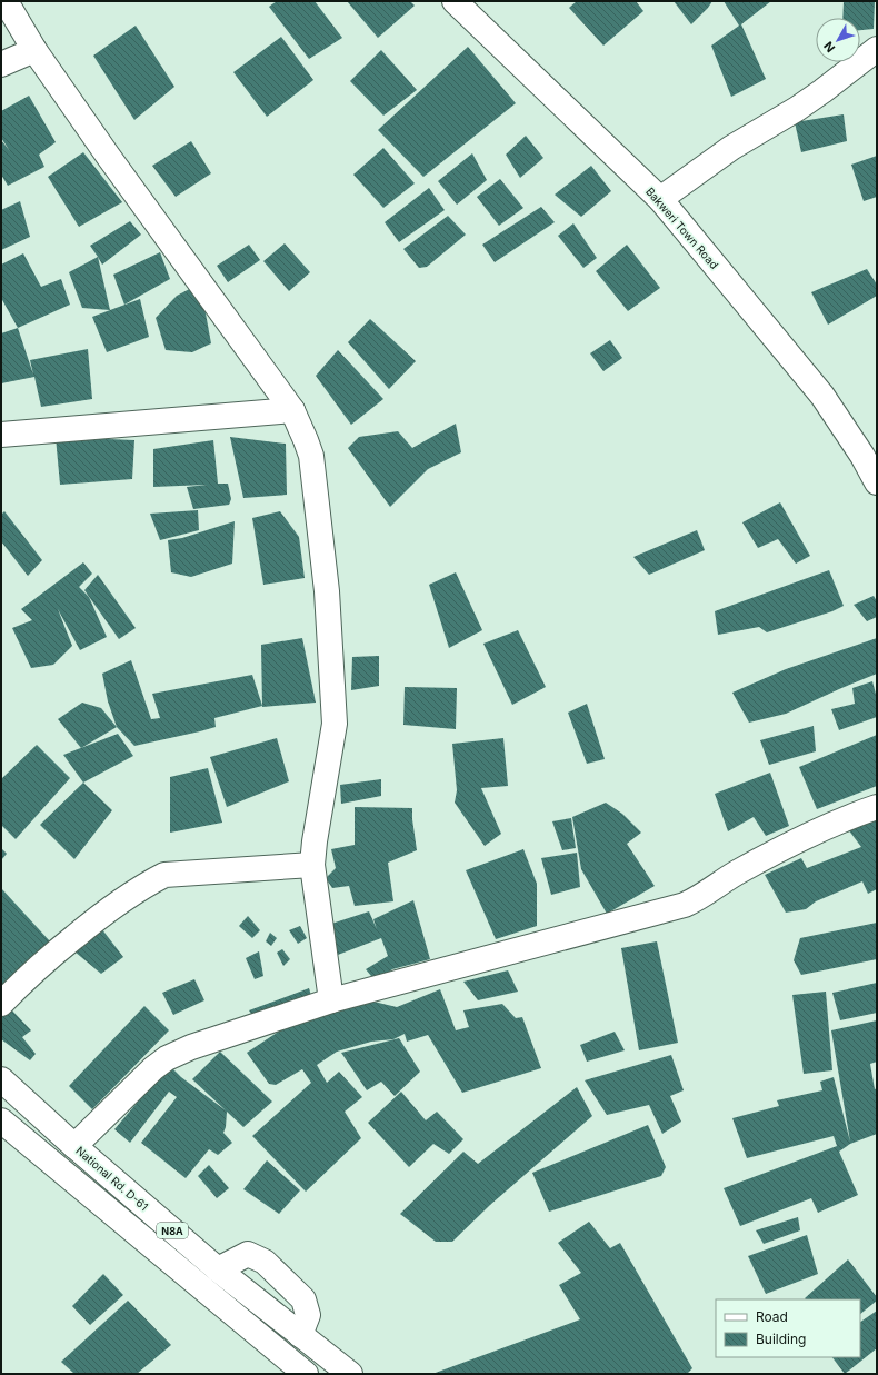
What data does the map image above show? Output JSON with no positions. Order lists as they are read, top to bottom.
{
  "streets": {
    "main road": ["Bakweri Town Road", "National Rd. D-61", "N8A"]
  },
  "legend": ["Road", "Building"],
  "north": "bottom left"
}
